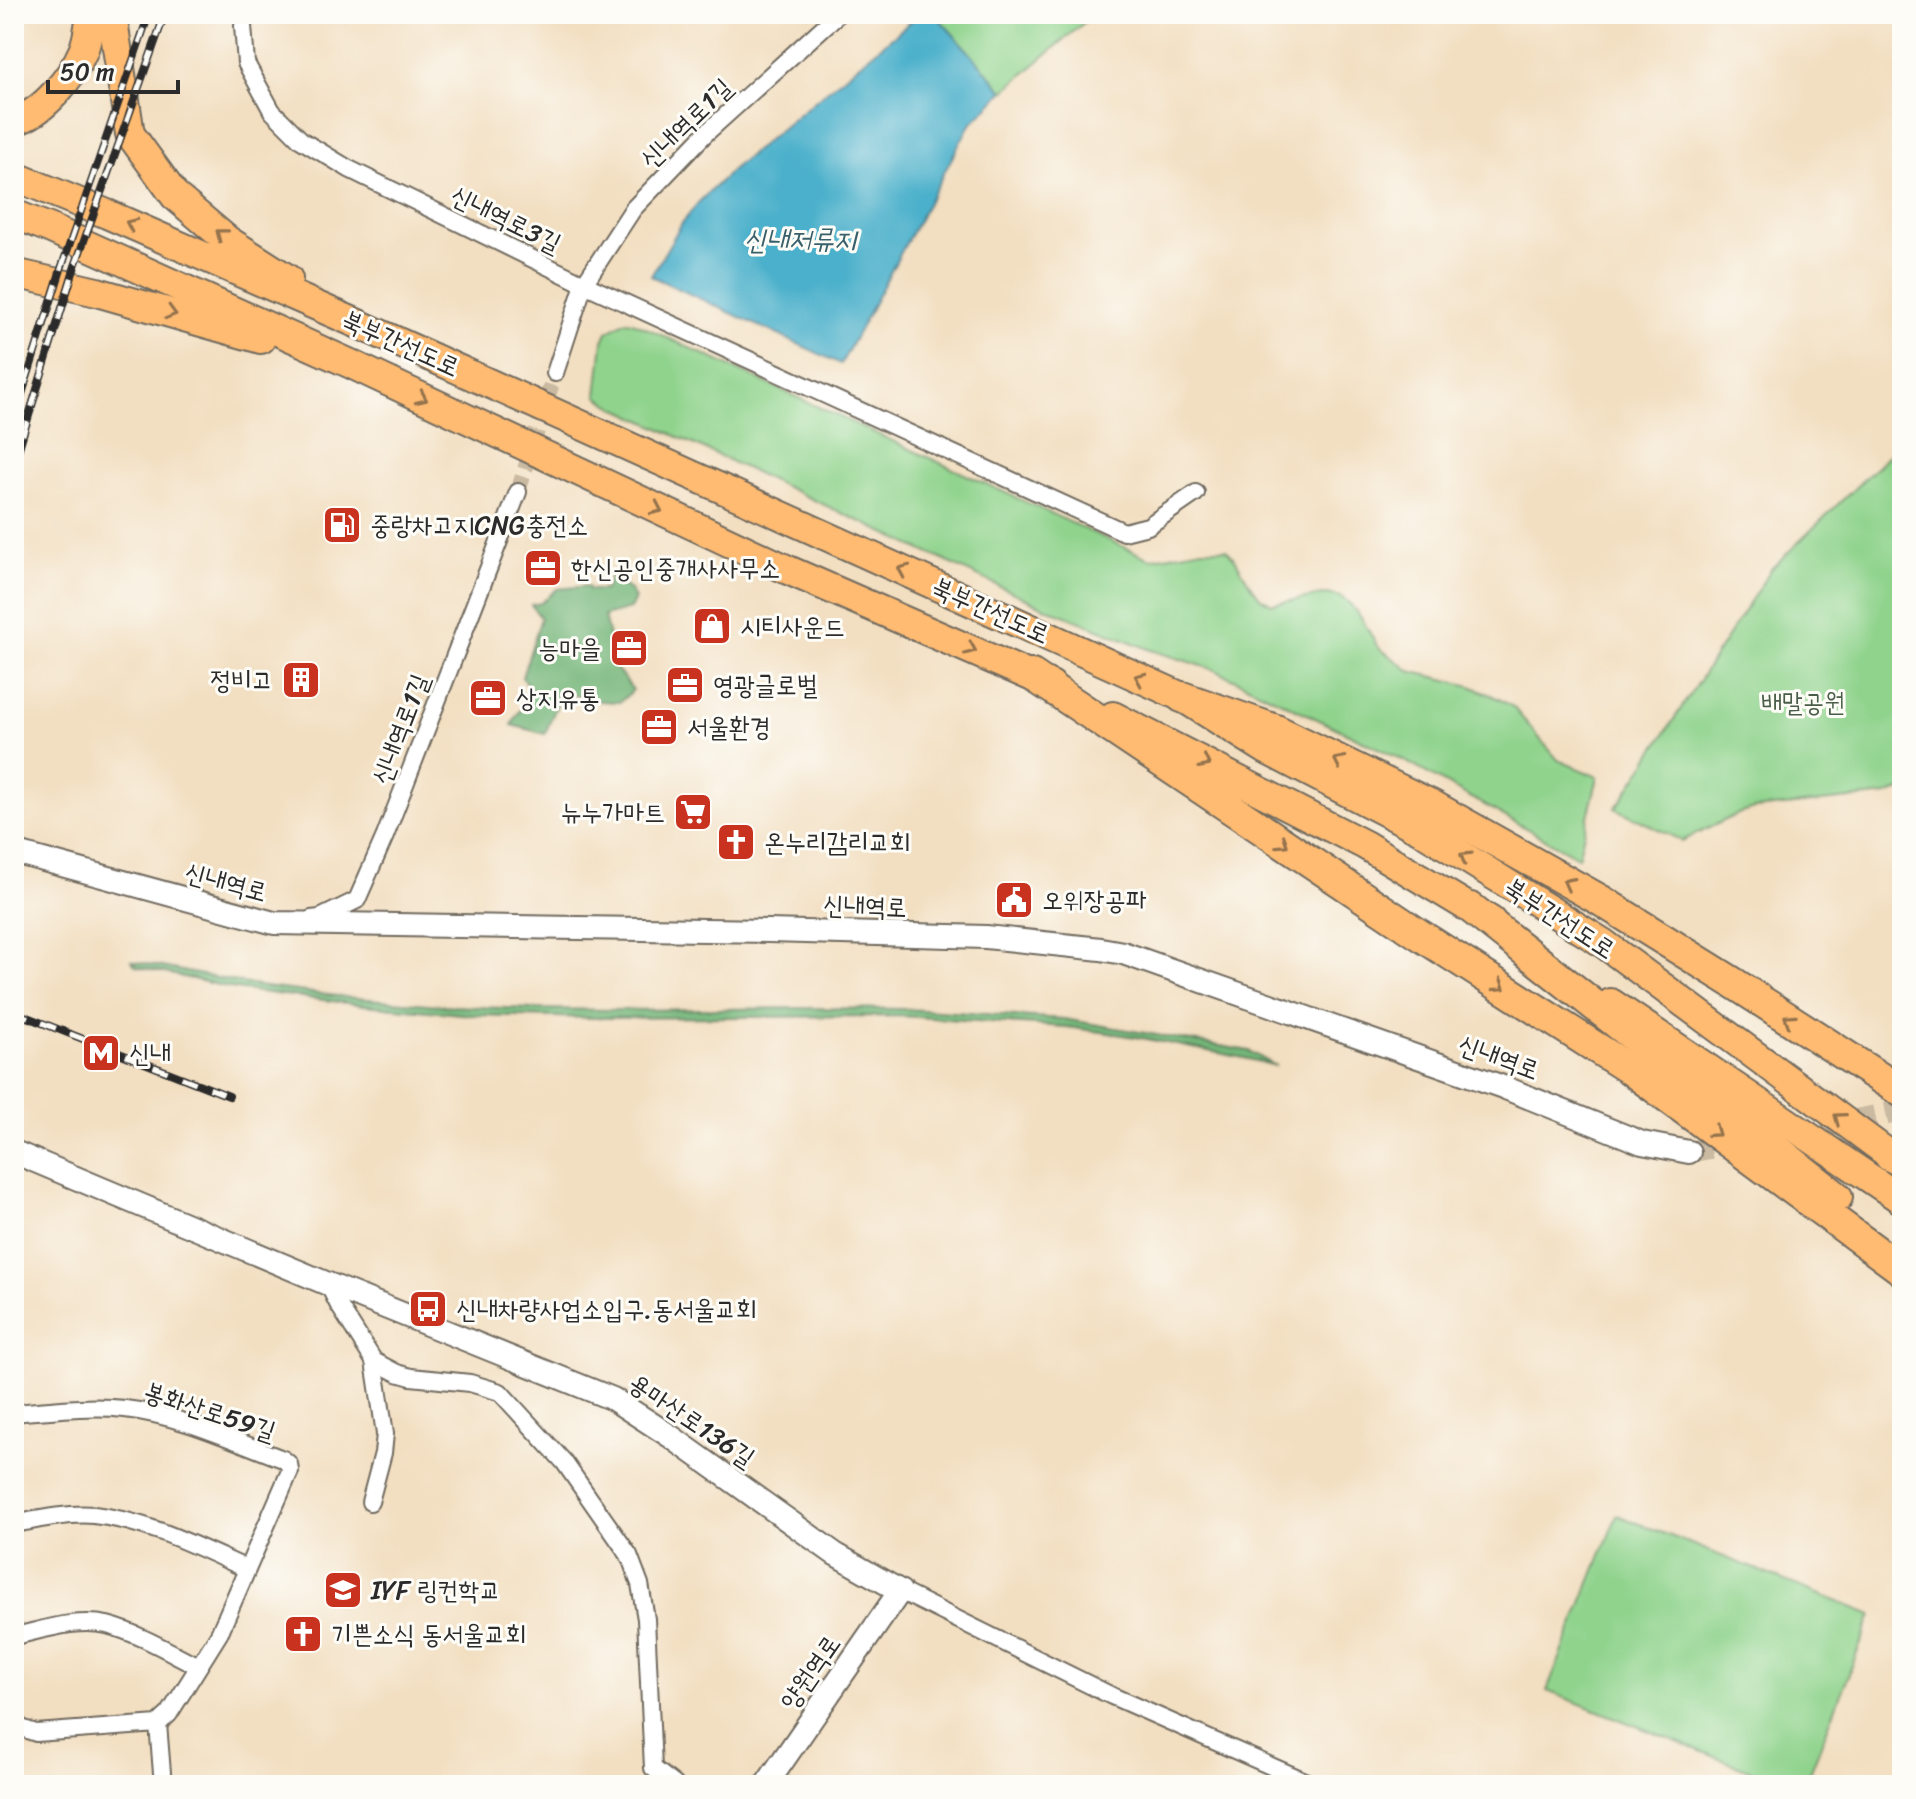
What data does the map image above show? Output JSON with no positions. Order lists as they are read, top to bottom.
{
  "streets": {
    "highway": ["북부간선도로"],
    "street": [
      "신내역로1길",
      "신내역로3길",
      "신내역로",
      "봉화산로59길",
      "용마산로136길",
      "양원역로"
    ]
  },
  "crossings": [
    ["신내역로1길", "신내역로3길"],
    ["신내역로1길", "신내역로"],
    ["용마산로136길", "양원역로"]
  ],
  "water": ["신내저류지"],
  "parks": ["배말공원"],
  "places": {
    "fuel station": ["중랑차고지CNG충전소"],
    "office": [
      "한신공인중개사사무소",
      "능마을",
      "영광글로벌",
      "상지유통",
      "서울환경"
    ],
    "shop": ["시티사운드"],
    "building": ["정비고"],
    "supermarket": ["뉴누가마트"],
    "church": ["온누리감리교회", "기쁜소식 동서울교회"],
    "public building": ["오위장공파"],
    "metro station": ["신내"],
    "bus stop": ["신내차량사업소입구.동서울교회"],
    "school or university": ["IYF 링컨학교"]
  },
  "scale_bar": "50 m"
}
